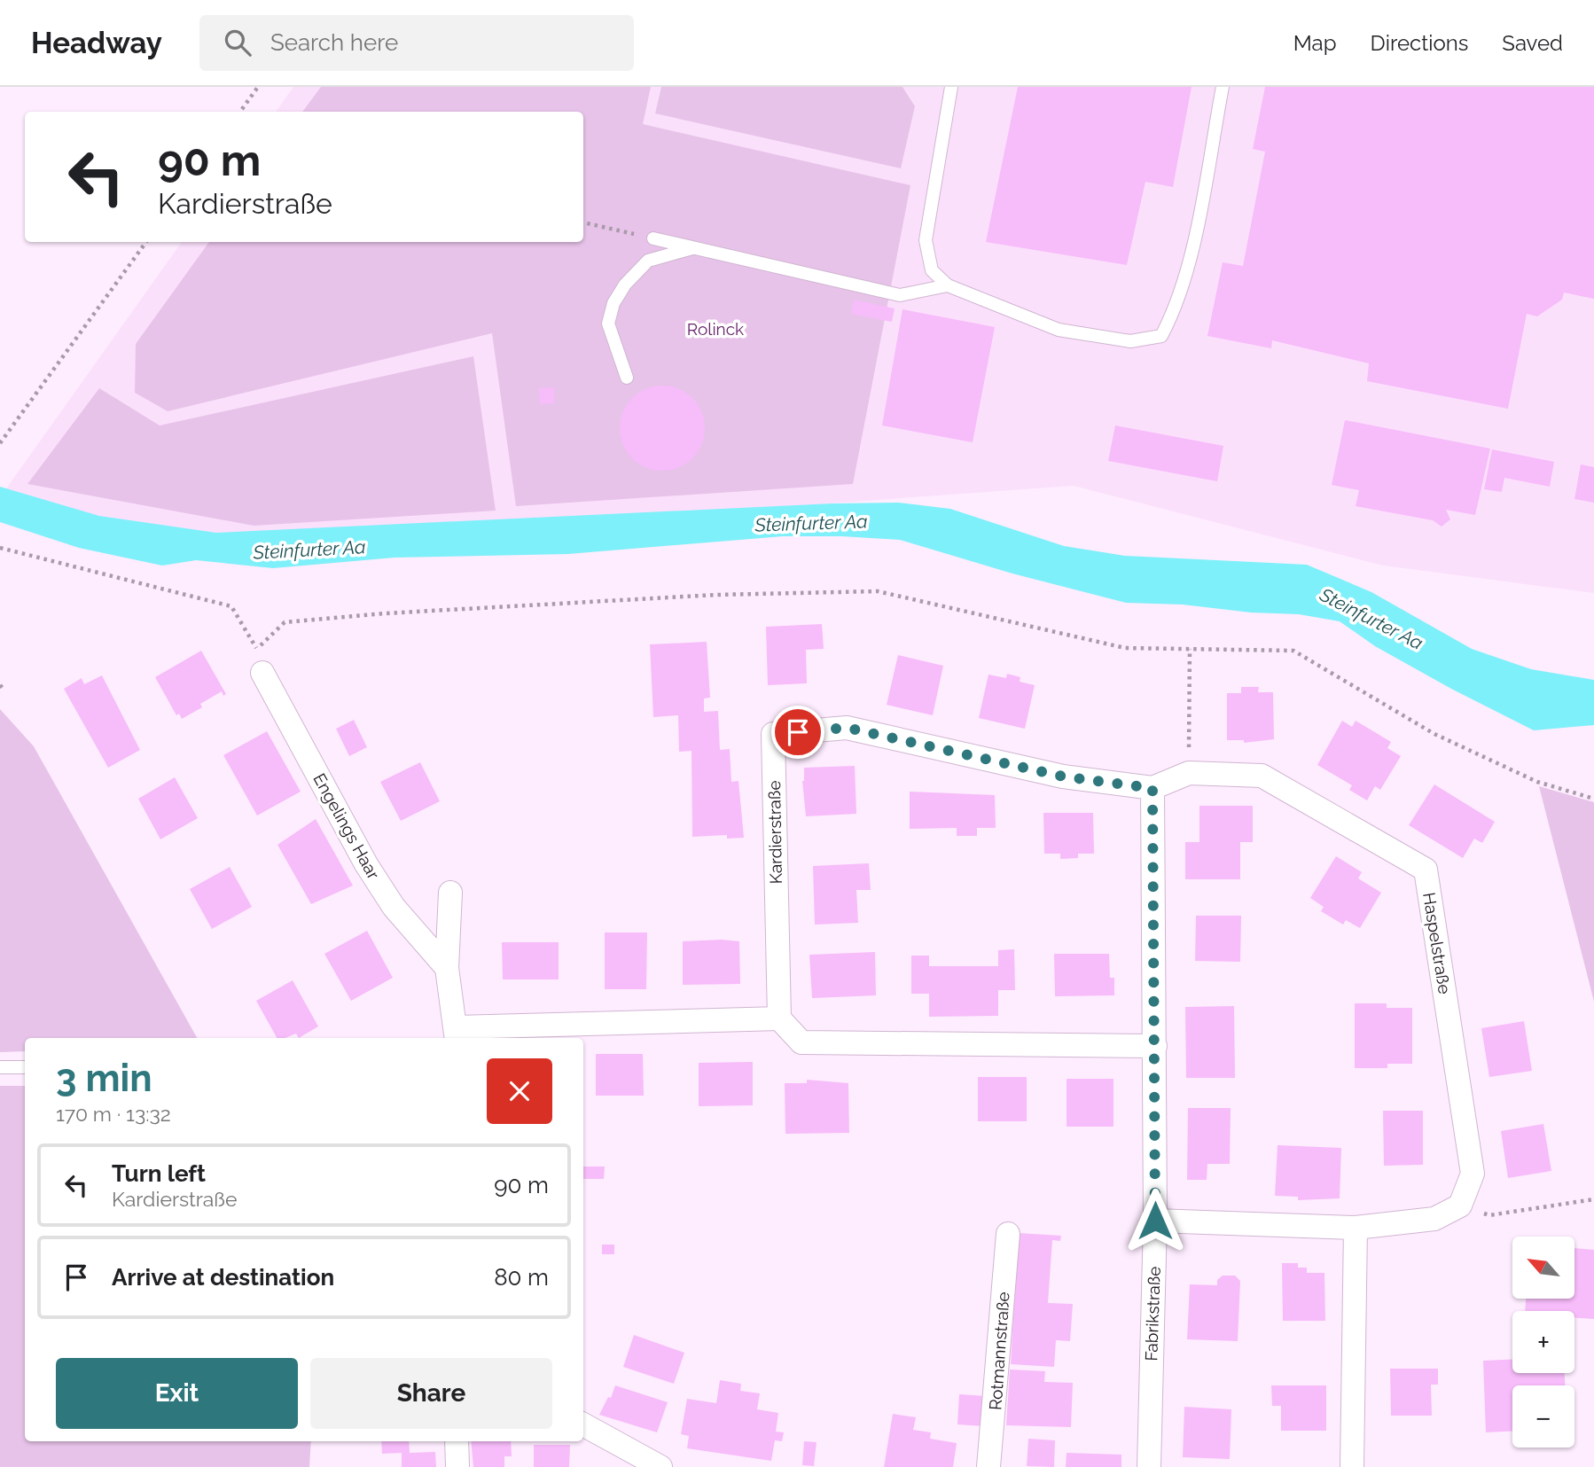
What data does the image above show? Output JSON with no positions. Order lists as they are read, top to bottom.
{
  "streets": {
    "street": [
      "Engelings Haar",
      "Kardierstraße",
      "Haspelstraße",
      "Fabrikstraße",
      "Rotmannstraße"
    ]
  },
  "crossings": [
    ["Kardierstraße", "Haspelstraße"],
    ["Kardierstraße", "Fabrikstraße"],
    ["Haspelstraße", "Fabrikstraße"]
  ],
  "water": ["Steinfurter Aa"],
  "parks": ["Rolinck"],
  "north": "top left",
  "page": {
    "header": "Headway",
    "search": "Search here",
    "nav": ["Map", "Directions", "Saved"],
    "turn": ["90 m", "Kardierstraße"],
    "heading": ["3 min", "170 m · 13:32"],
    "list": [
      {
        "name": "Turn left",
        "note": "Kardierstraße",
        "value": "90 m"
      },
      {
        "name": "Arrive at destination",
        "value": "80 m"
      }
    ],
    "map_buttons": ["+", "−"],
    "buttons": ["Exit", "Share"]
  }
}
